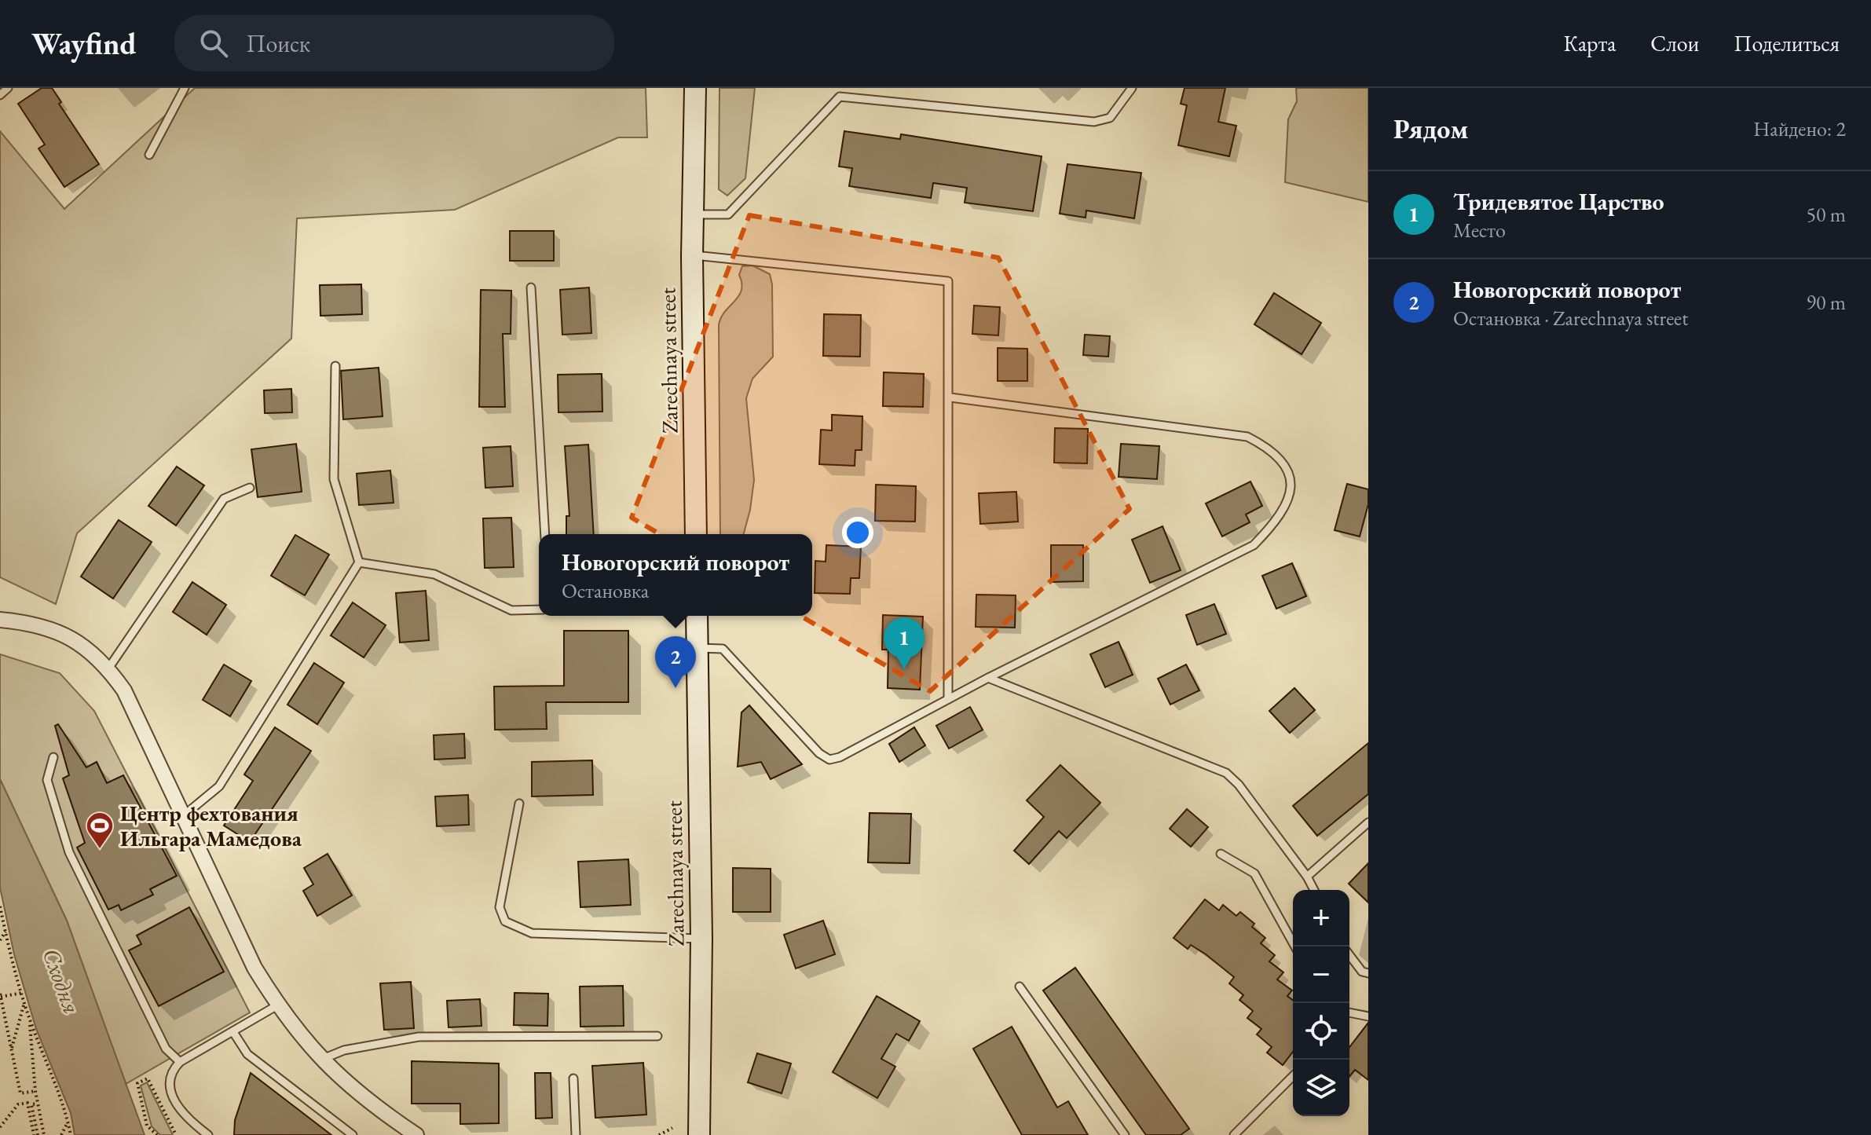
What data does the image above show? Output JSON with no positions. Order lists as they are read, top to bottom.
{
  "streets": {
    "main road": ["Zarechnaya street"]
  },
  "water": ["Сходня"],
  "places": {
    "sports": ["Центр фехтования Ильгара Мамедова"]
  },
  "page": {
    "header": "Wayfind",
    "search": "Поиск",
    "nav": ["Карта", "Слои", "Поделиться"],
    "heading": ["Рядом", "Найдено: 2"],
    "list": [
      {
        "mark": "1",
        "name": "Тридевятое Царство",
        "note": "Место",
        "value": "50 m"
      },
      {
        "mark": "2",
        "name": "Новогорский поворот",
        "note": "Остановка · Zarechnaya street",
        "value": "90 m"
      }
    ],
    "popup": ["Новогорский поворот", "Остановка"],
    "pins": ["1", "2"],
    "map_buttons": ["+", "−"]
  }
}
